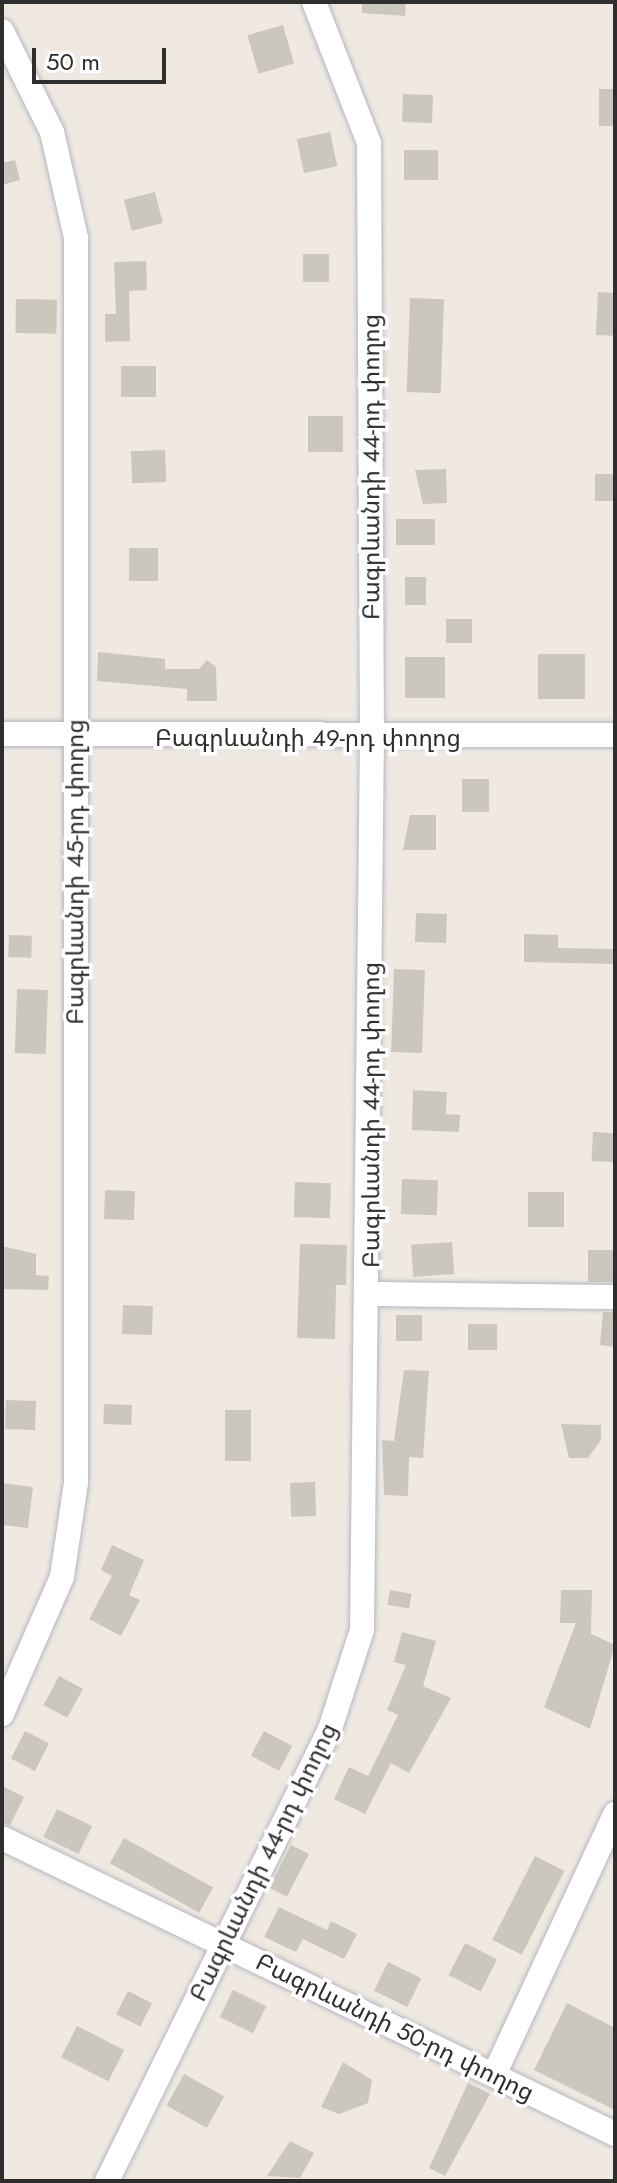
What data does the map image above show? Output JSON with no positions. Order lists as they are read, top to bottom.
{
  "streets": {
    "street": [
      "Բագրևանդի 44-րդ փողոց",
      "Բագրևանդի 49-րդ փողոց",
      "Բագրևանդի 45-րդ փողոց",
      "Բագրևանդի 50-րդ փողոց"
    ]
  },
  "crossings": [
    ["Բագրևանդի 44-րդ փողոց", "Բագրևանդի 49-րդ փողոց"],
    ["Բագրևանդի 44-րդ փողոց", "Բագրևանդի 50-րդ փողոց"],
    ["Բագրևանդի 49-րդ փողոց", "Բագրևանդի 45-րդ փողոց"]
  ],
  "scale_bar": "50 m"
}
